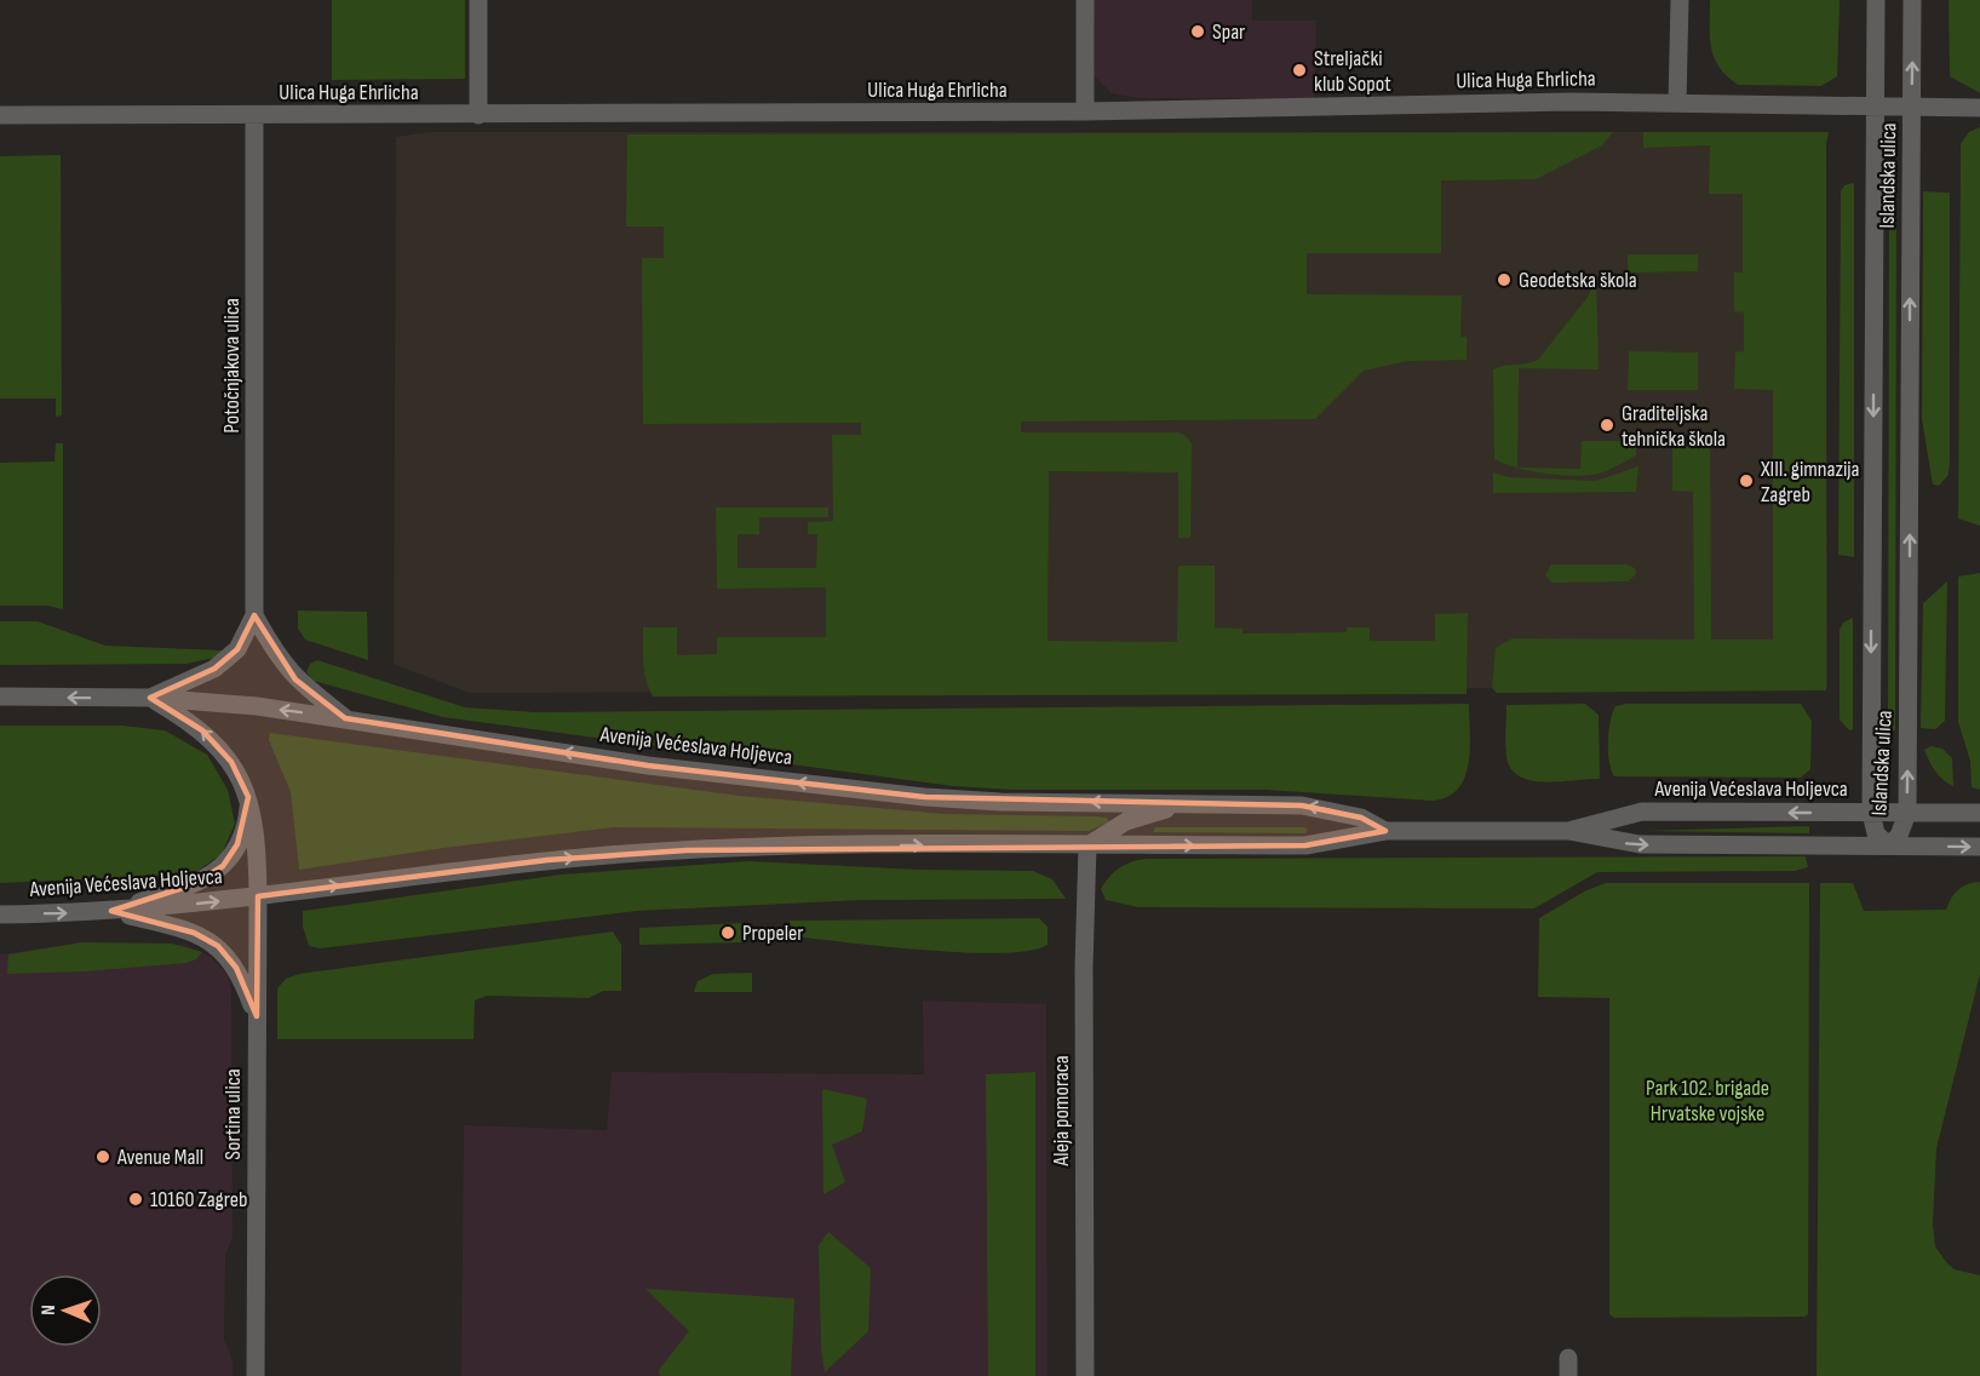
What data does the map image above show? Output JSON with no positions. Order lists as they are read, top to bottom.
{
  "streets": {
    "street": [
      "Ulica Huga Ehrlicha",
      "Islandska ulica",
      "Potočnjakova ulica",
      "Avenija Većeslava Holjevca",
      "Aleja pomoraca",
      "Sortina ulica"
    ]
  },
  "crossings": [
    ["Ulica Huga Ehrlicha", "Islandska ulica"],
    ["Ulica Huga Ehrlicha", "Potočnjakova ulica"],
    ["Islandska ulica", "Avenija Većeslava Holjevca"],
    ["Potočnjakova ulica", "Avenija Većeslava Holjevca"],
    ["Potočnjakova ulica", "Sortina ulica"],
    ["Avenija Većeslava Holjevca", "Aleja pomoraca"],
    ["Avenija Većeslava Holjevca", "Sortina ulica"]
  ],
  "parks": ["Park 102. brigade Hrvatske vojske"],
  "places": [
    "Spar",
    "Streljački klub Sopot",
    "Geodetska škola",
    "Graditeljska tehnička škola",
    "XIII. gimnazija Zagreb",
    "Propeler",
    "Avenue Mall",
    "10160 Zagreb"
  ],
  "north": "left"
}
